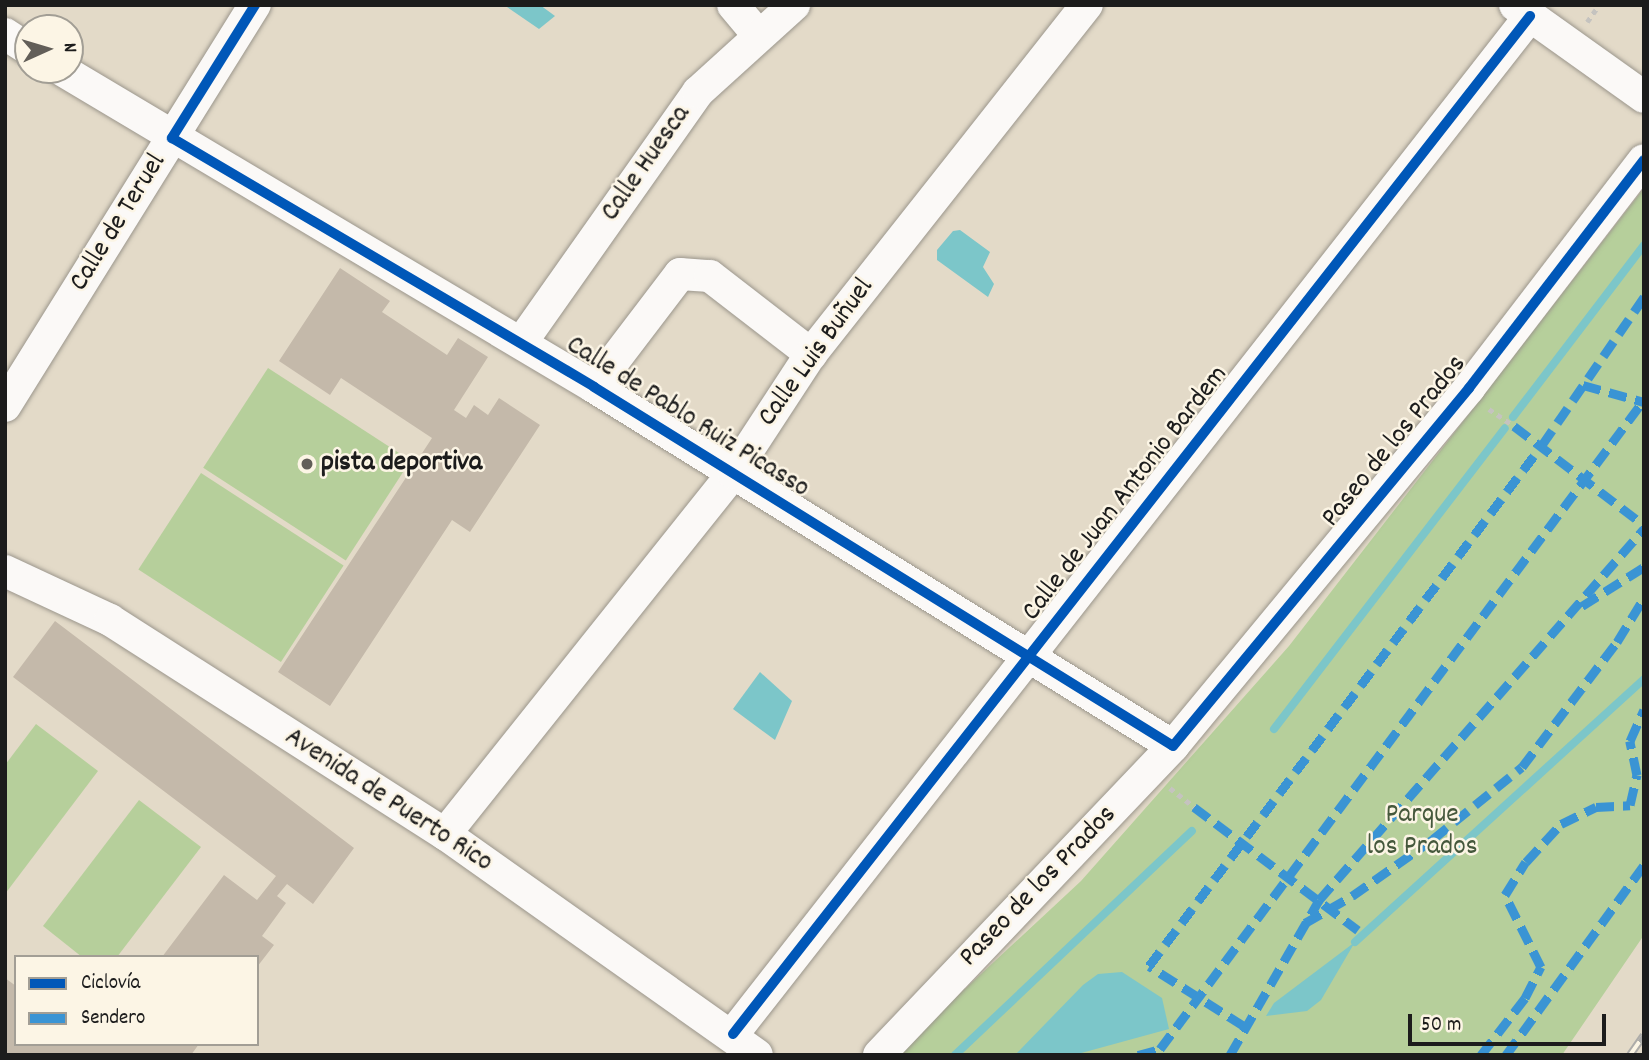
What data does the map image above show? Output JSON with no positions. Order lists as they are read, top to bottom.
{
  "streets": {
    "street": [
      "Calle Huesca",
      "Calle de Teruel",
      "Calle Luis Buñuel",
      "Calle de Pablo Ruiz Picasso",
      "Paseo de los Prados",
      "Calle de Juan Antonio Bardem",
      "Avenida de Puerto Rico"
    ]
  },
  "crossings": [
    ["Calle Huesca", "Calle de Pablo Ruiz Picasso"],
    ["Calle de Teruel", "Calle de Pablo Ruiz Picasso"],
    ["Calle Luis Buñuel", "Calle de Pablo Ruiz Picasso"],
    ["Calle Luis Buñuel", "Avenida de Puerto Rico"],
    ["Calle de Pablo Ruiz Picasso", "Paseo de los Prados"],
    ["Calle de Pablo Ruiz Picasso", "Calle de Juan Antonio Bardem"],
    ["Calle de Juan Antonio Bardem", "Avenida de Puerto Rico"]
  ],
  "parks": ["Parque los Prados"],
  "places": ["pista deportiva"],
  "legend": ["Ciclovía", "Sendero"],
  "scale_bar": "50 m",
  "north": "right"
}
